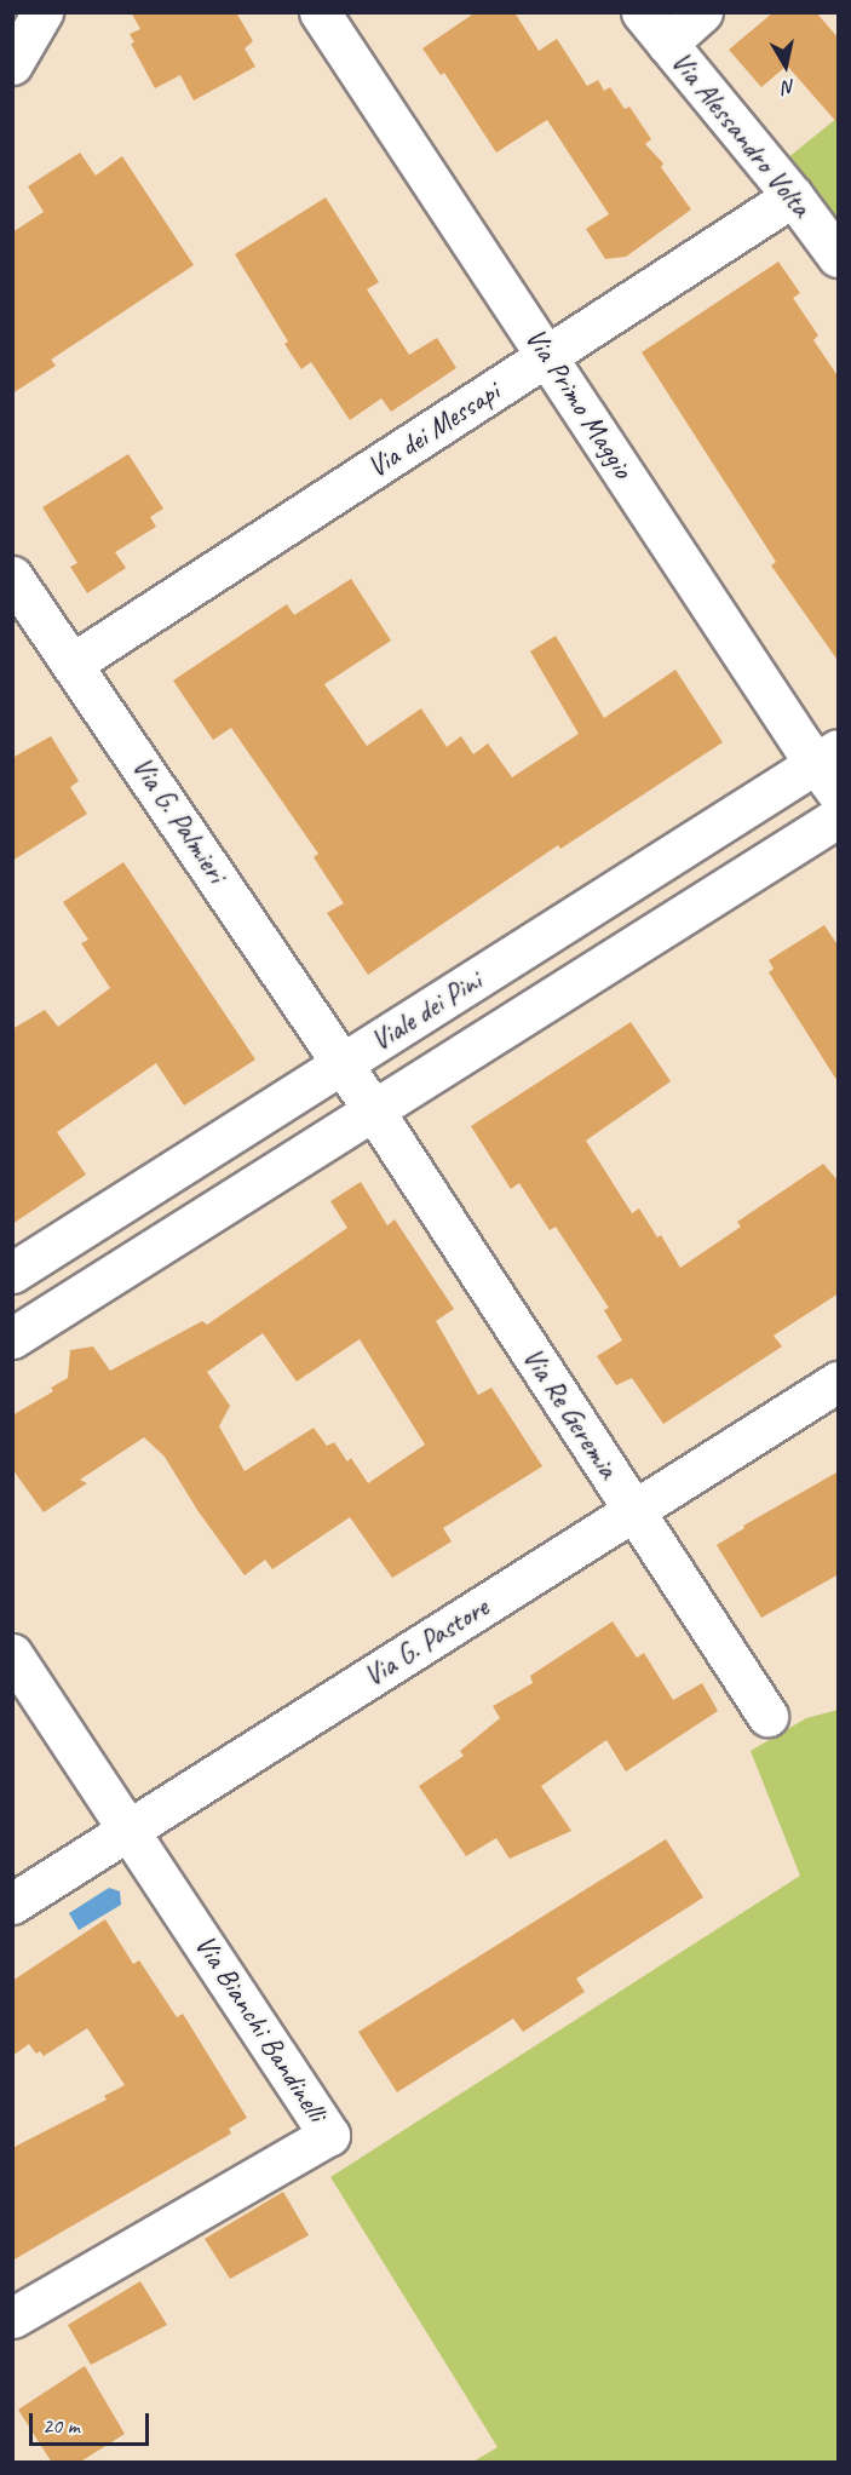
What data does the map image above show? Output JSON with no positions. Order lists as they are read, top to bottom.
{
  "streets": {
    "street": [
      "Via Alessandro Volta",
      "Via Primo Maggio",
      "Via dei Messapi",
      "Via G. Palmieri",
      "Viale dei Pini",
      "Via Re Geremia",
      "Via G. Pastore",
      "Via Bianchi Bandinelli"
    ]
  },
  "crossings": [
    ["Via Alessandro Volta", "Via dei Messapi"],
    ["Via Primo Maggio", "Via dei Messapi"],
    ["Via Primo Maggio", "Viale dei Pini"],
    ["Via dei Messapi", "Via G. Palmieri"],
    ["Via G. Palmieri", "Viale dei Pini"],
    ["Via G. Palmieri", "Via Re Geremia"],
    ["Viale dei Pini", "Via Re Geremia"],
    ["Via Re Geremia", "Via G. Pastore"],
    ["Via G. Pastore", "Via Bianchi Bandinelli"]
  ],
  "scale_bar": "20 m",
  "north": "bottom"
}
